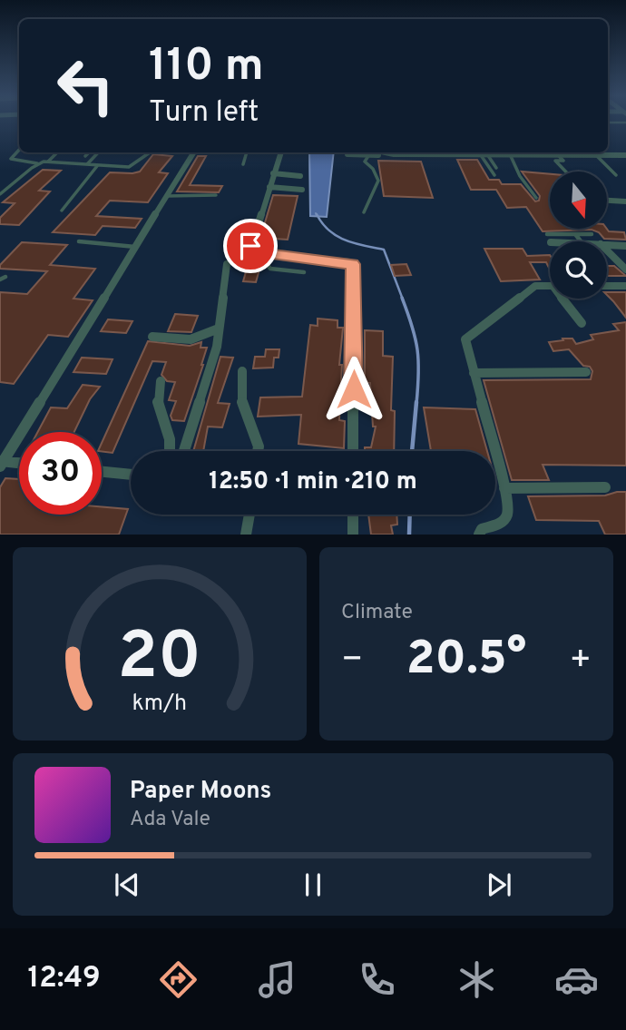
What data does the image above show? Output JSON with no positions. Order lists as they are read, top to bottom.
{
  "north": "bottom",
  "page": {
    "turn": ["110 m", "Turn left"],
    "limit": "30",
    "trip": "12:50 · 1 min · 210 m",
    "tile": "Climate",
    "heat": ["−", "20.5°", "+"],
    "song": ["Paper Moons", "Ada Vale"],
    "tabs": "12:49",
    "gauge": ["20", "km/h"]
  }
}
